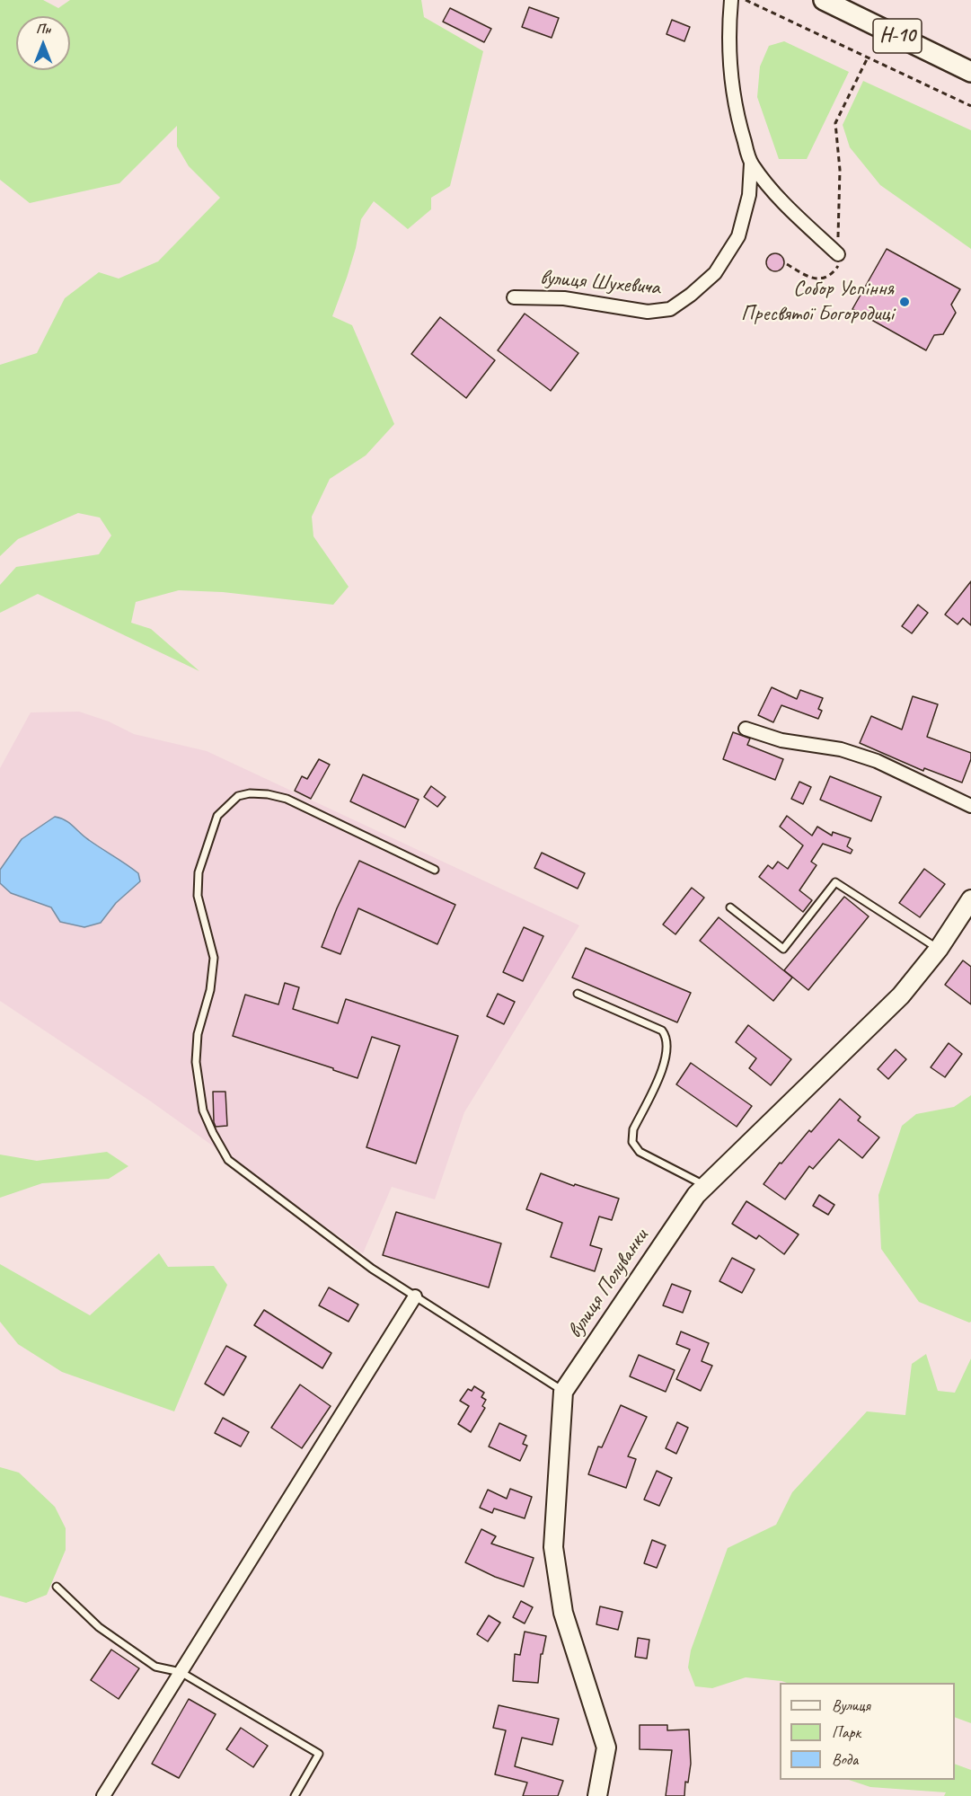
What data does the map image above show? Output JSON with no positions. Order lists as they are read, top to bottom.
{
  "streets": {
    "main road": ["Н-10"],
    "street": ["вулиця Шухевича", "вулиця Полуванки"]
  },
  "places": ["Собор Успіння Пресвятої Богородиці"],
  "legend": ["Вулиця", "Парк", "Вода"],
  "north": "top"
}
